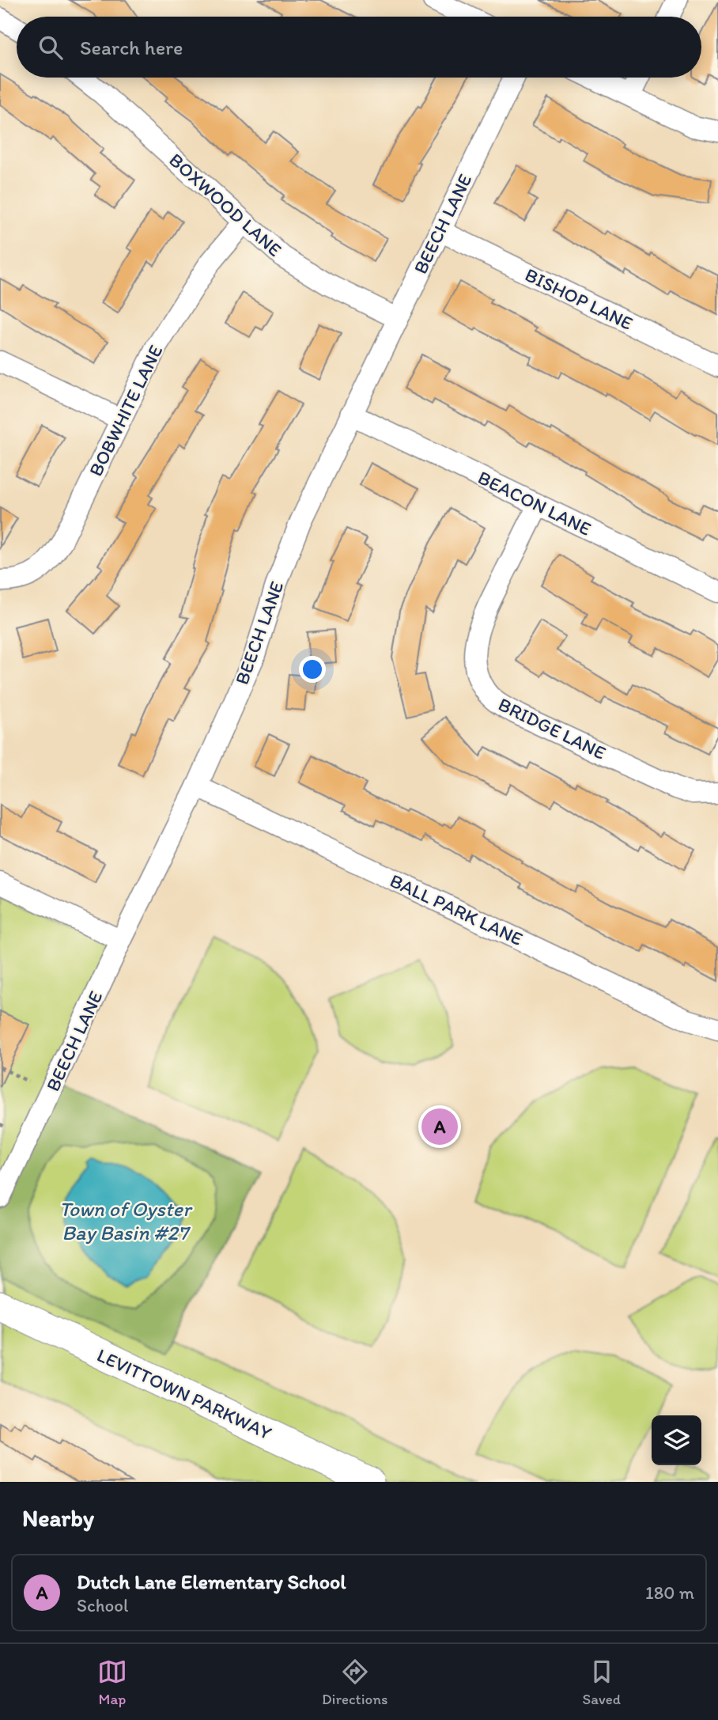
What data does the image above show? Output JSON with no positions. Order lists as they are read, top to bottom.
{
  "streets": {
    "street": [
      "BOXWOOD LANE",
      "BEECH LANE",
      "BISHOP LANE",
      "BOBWHITE LANE",
      "BEACON LANE",
      "BRIDGE LANE",
      "BALL PARK LANE",
      "LEVITTOWN PARKWAY"
    ]
  },
  "crossings": [
    ["BOXWOOD LANE", "BEECH LANE"],
    ["BOXWOOD LANE", "BOBWHITE LANE"],
    ["BEECH LANE", "BISHOP LANE"],
    ["BEECH LANE", "BEACON LANE"],
    ["BEECH LANE", "BALL PARK LANE"],
    ["BEACON LANE", "BRIDGE LANE"]
  ],
  "water": ["Town of Oyster Bay Basin #27"],
  "page": {
    "search": "Search here",
    "pins": "A",
    "heading": "Nearby",
    "list": [
      {
        "mark": "A",
        "name": "Dutch Lane Elementary School",
        "note": "School",
        "value": "180 m"
      }
    ],
    "nav": ["Map", "Directions", "Saved"]
  }
}
